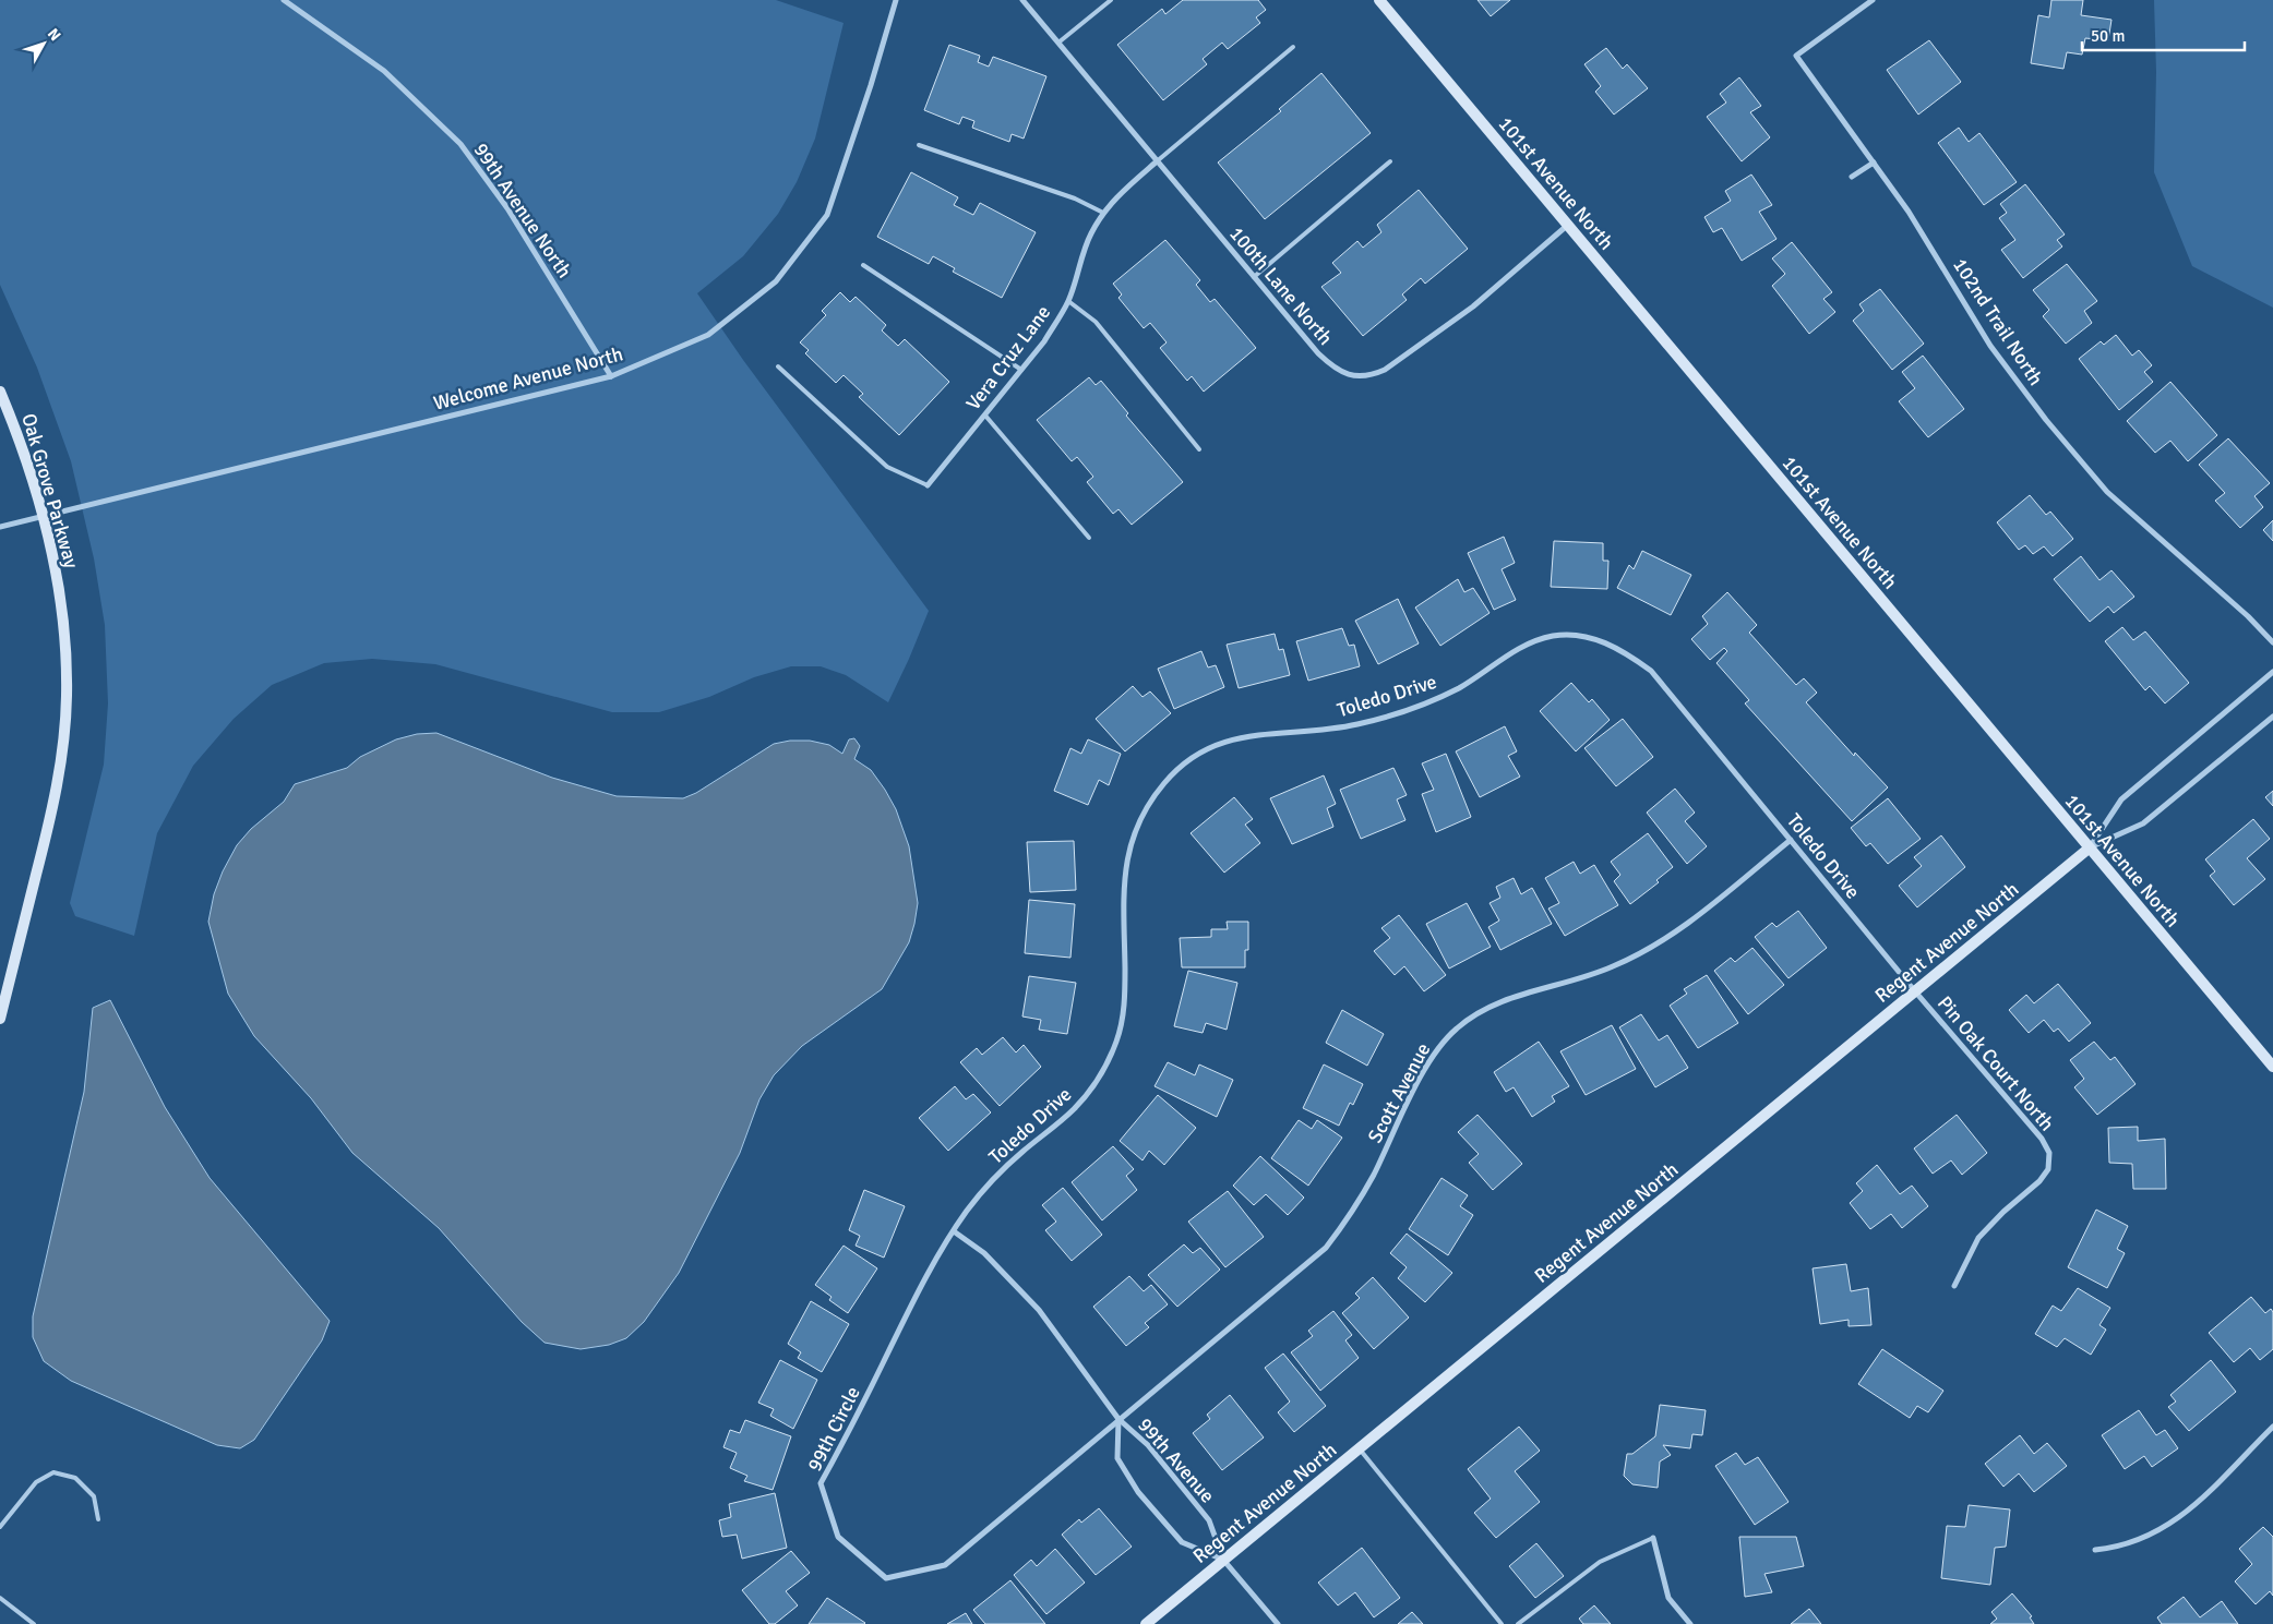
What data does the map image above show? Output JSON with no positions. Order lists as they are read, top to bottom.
{
  "streets": {
    "street": [
      "101st Avenue North",
      "99th Avenue North",
      "100th Lane North",
      "102nd Trail North",
      "Vera Cruz Lane",
      "Welcome Avenue North",
      "Oak Grove Parkway",
      "Toledo Drive",
      "Regent Avenue North",
      "Pin Oak Court North",
      "Scott Avenue",
      "99th Circle",
      "99th Avenue"
    ]
  },
  "crossings": [
    ["101st Avenue North", "100th Lane North"],
    ["101st Avenue North", "Regent Avenue North"],
    ["99th Avenue North", "Welcome Avenue North"],
    ["100th Lane North", "Vera Cruz Lane"],
    ["Welcome Avenue North", "Oak Grove Parkway"],
    ["Toledo Drive", "Regent Avenue North"],
    ["Toledo Drive", "Pin Oak Court North"],
    ["Toledo Drive", "Scott Avenue"],
    ["Toledo Drive", "99th Circle"],
    ["Toledo Drive", "99th Avenue"],
    ["Regent Avenue North", "Pin Oak Court North"],
    ["Regent Avenue North", "99th Avenue"],
    ["Scott Avenue", "99th Circle"],
    ["Scott Avenue", "99th Avenue"],
    ["99th Circle", "99th Avenue"]
  ],
  "scale_bar": "50 m",
  "north": "top right"
}
